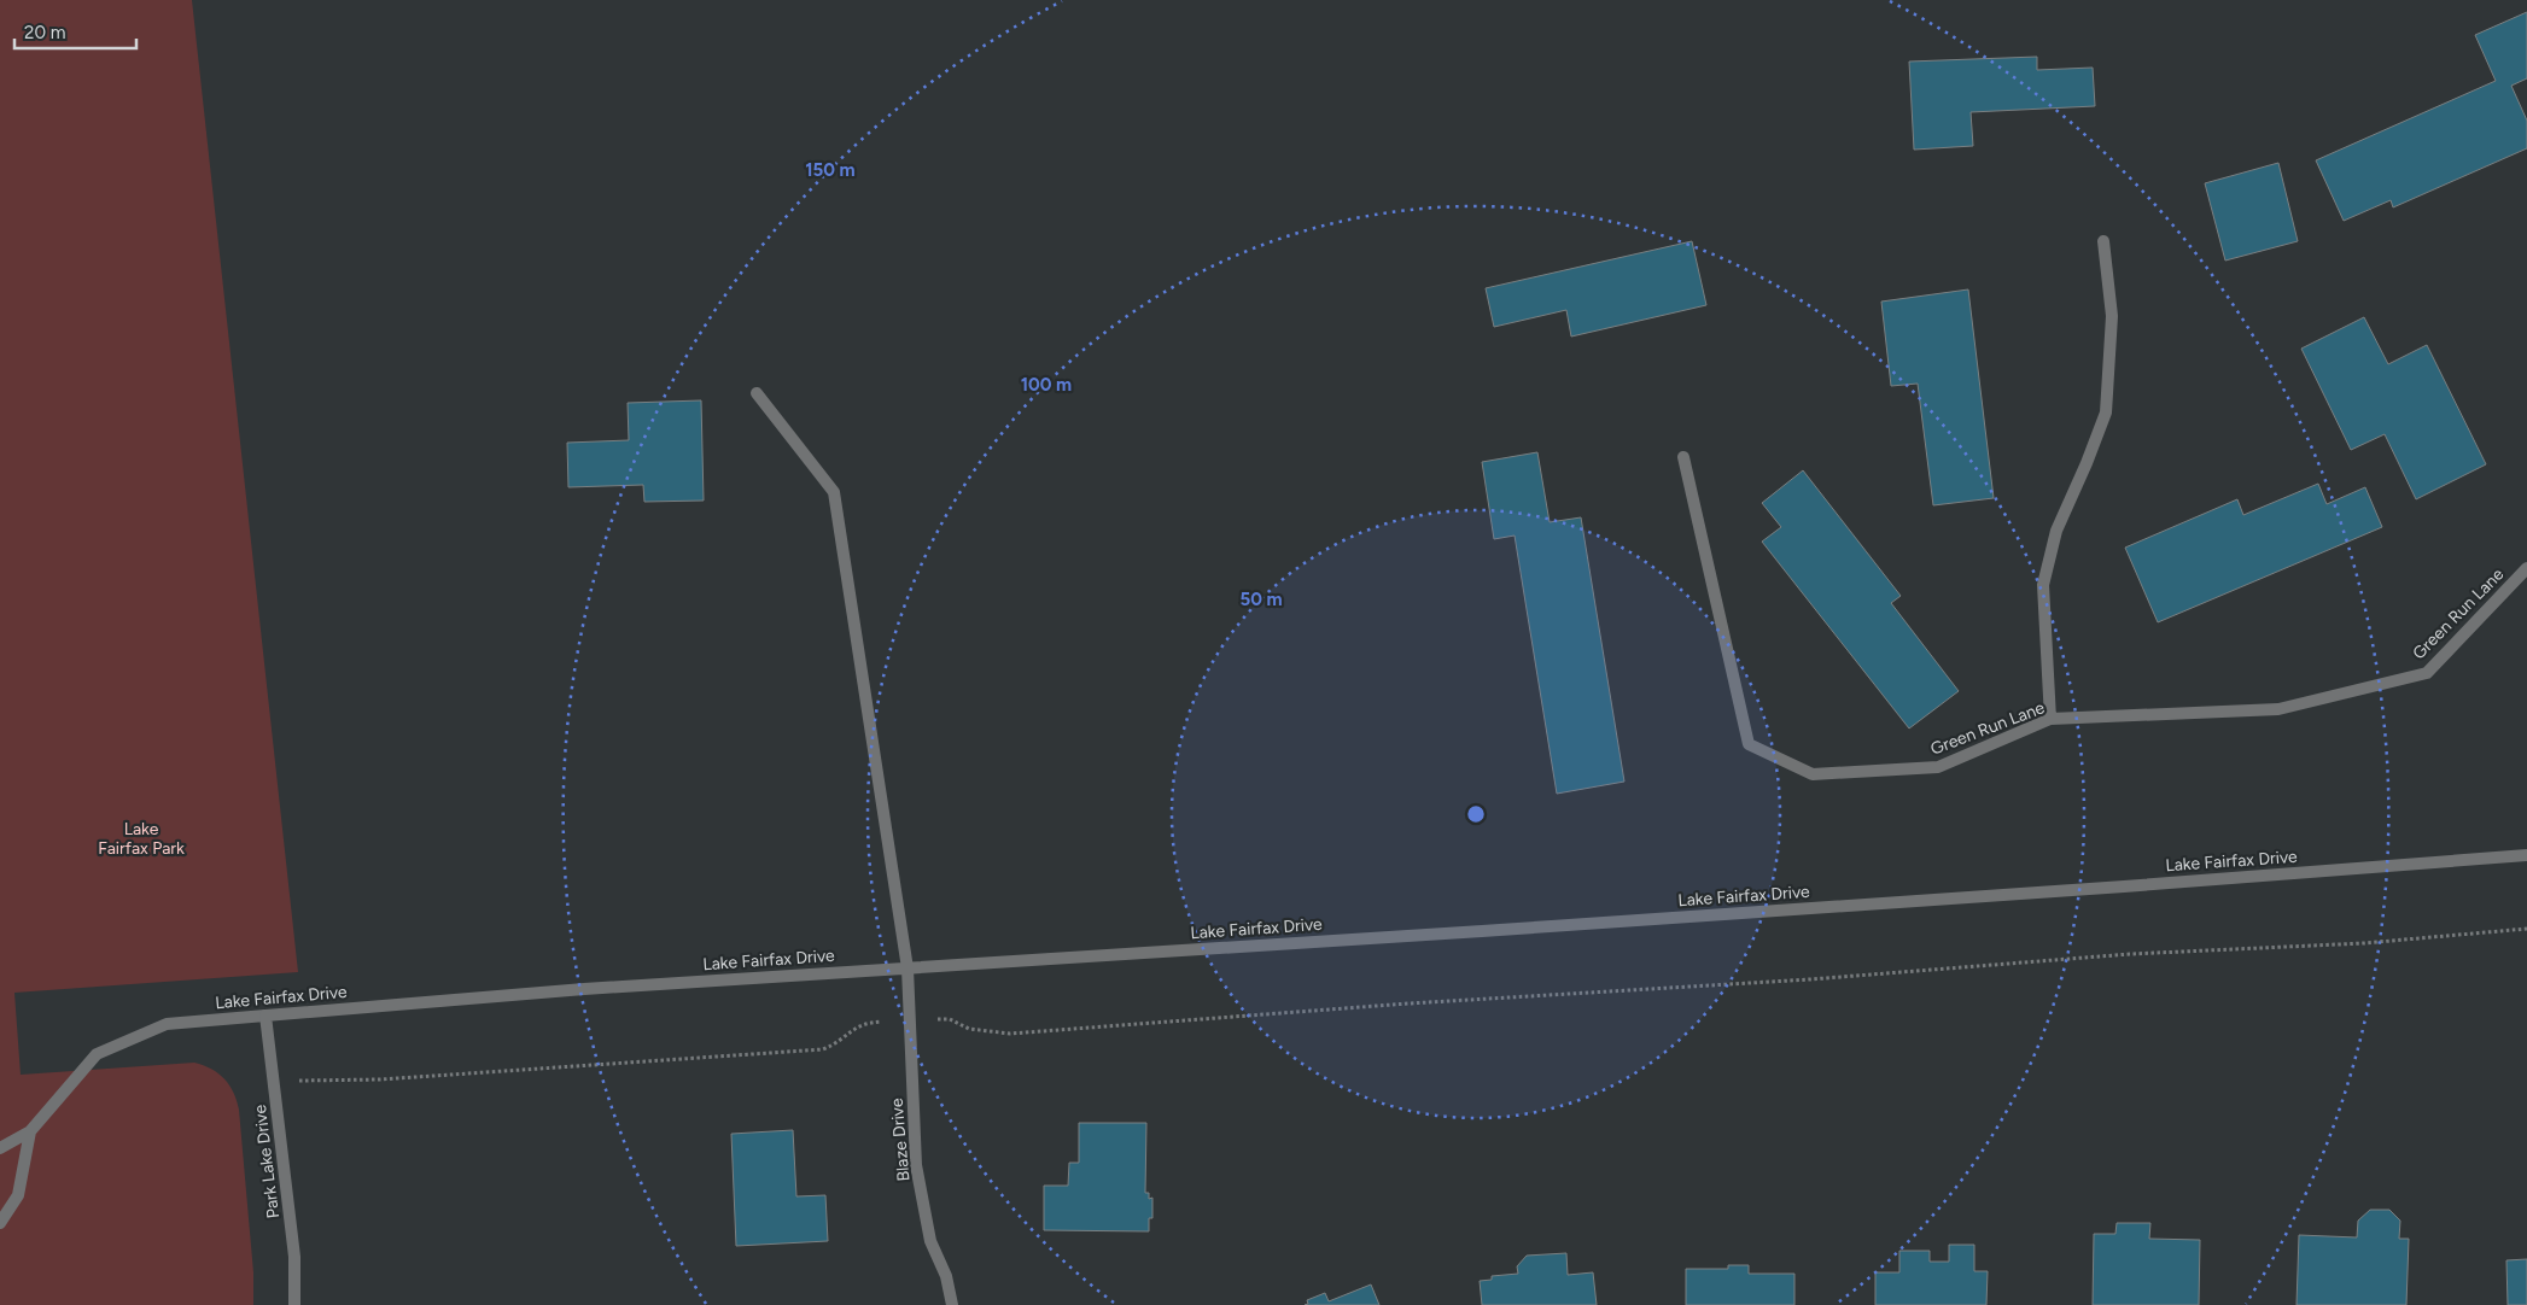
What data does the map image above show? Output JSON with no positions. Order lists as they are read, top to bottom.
{
  "streets": {
    "street": [
      "Green Run Lane",
      "Lake Fairfax Drive",
      "Blaze Drive",
      "Park Lake Drive"
    ]
  },
  "crossings": [
    ["Lake Fairfax Drive", "Blaze Drive"],
    ["Lake Fairfax Drive", "Park Lake Drive"]
  ],
  "parks": ["Lake Fairfax Park"],
  "scale_bar": "20 m",
  "rings": ["150 m", "100 m", "50 m"]
}
